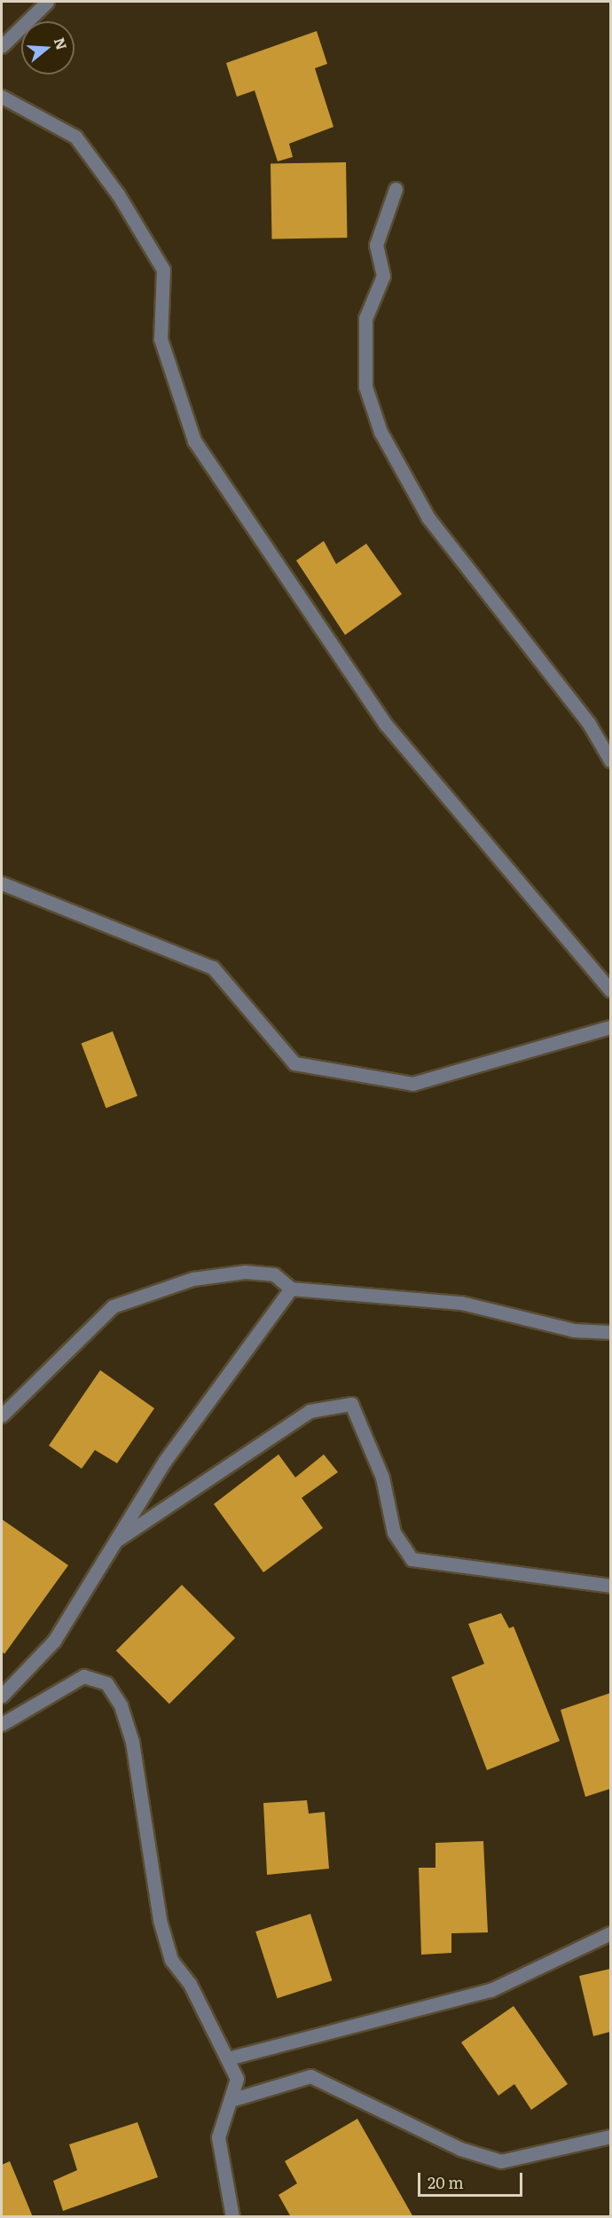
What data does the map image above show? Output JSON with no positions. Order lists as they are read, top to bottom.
{
  "scale_bar": "20 m",
  "north": "right"
}
